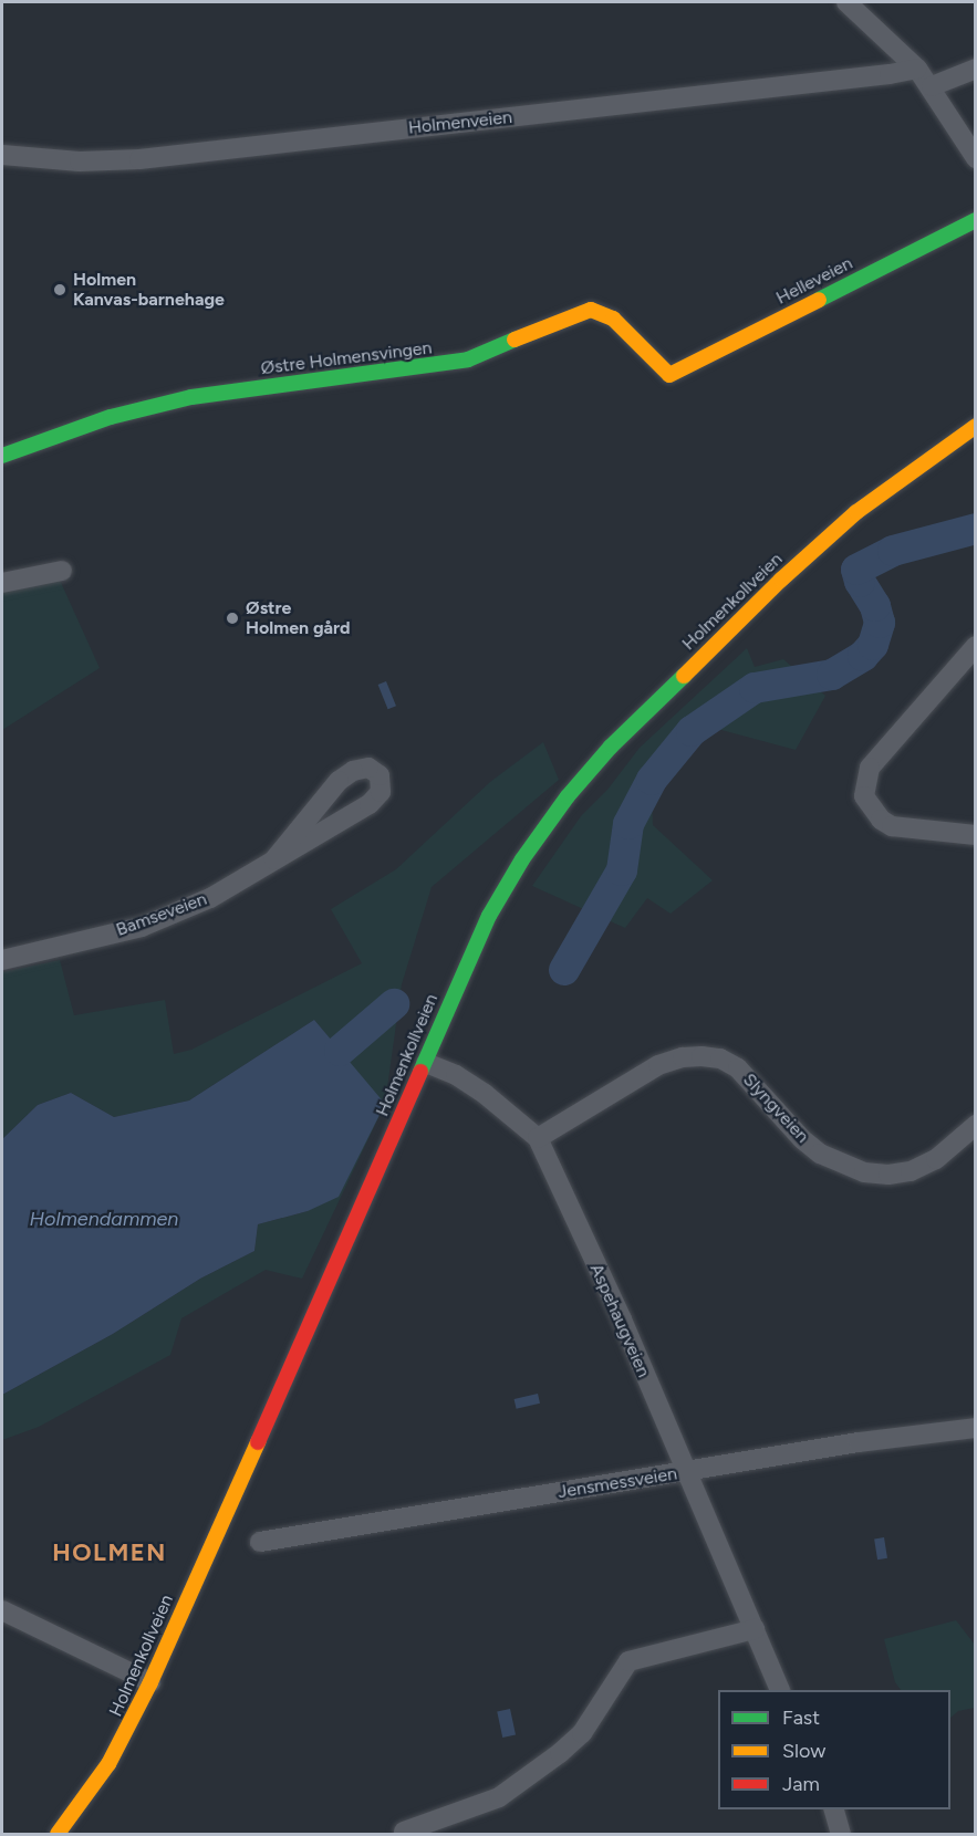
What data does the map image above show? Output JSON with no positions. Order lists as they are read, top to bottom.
{
  "streets": {
    "main road": ["Helleveien", "Østre Holmensvingen", "Holmenkollveien"],
    "street": [
      "Holmenveien",
      "Bamseveien",
      "Slyngveien",
      "Aspehaugveien",
      "Jensmessveien"
    ]
  },
  "crossings": [
    ["Helleveien", "Østre Holmensvingen"],
    ["Holmenkollveien", "Aspehaugveien"],
    ["Slyngveien", "Aspehaugveien"],
    ["Aspehaugveien", "Jensmessveien"]
  ],
  "districts": ["HOLMEN"],
  "water": ["Holmendammen"],
  "places": ["Holmen Kanvas-barnehage", "Østre Holmen gård"],
  "legend": ["Fast", "Slow", "Jam"]
}
